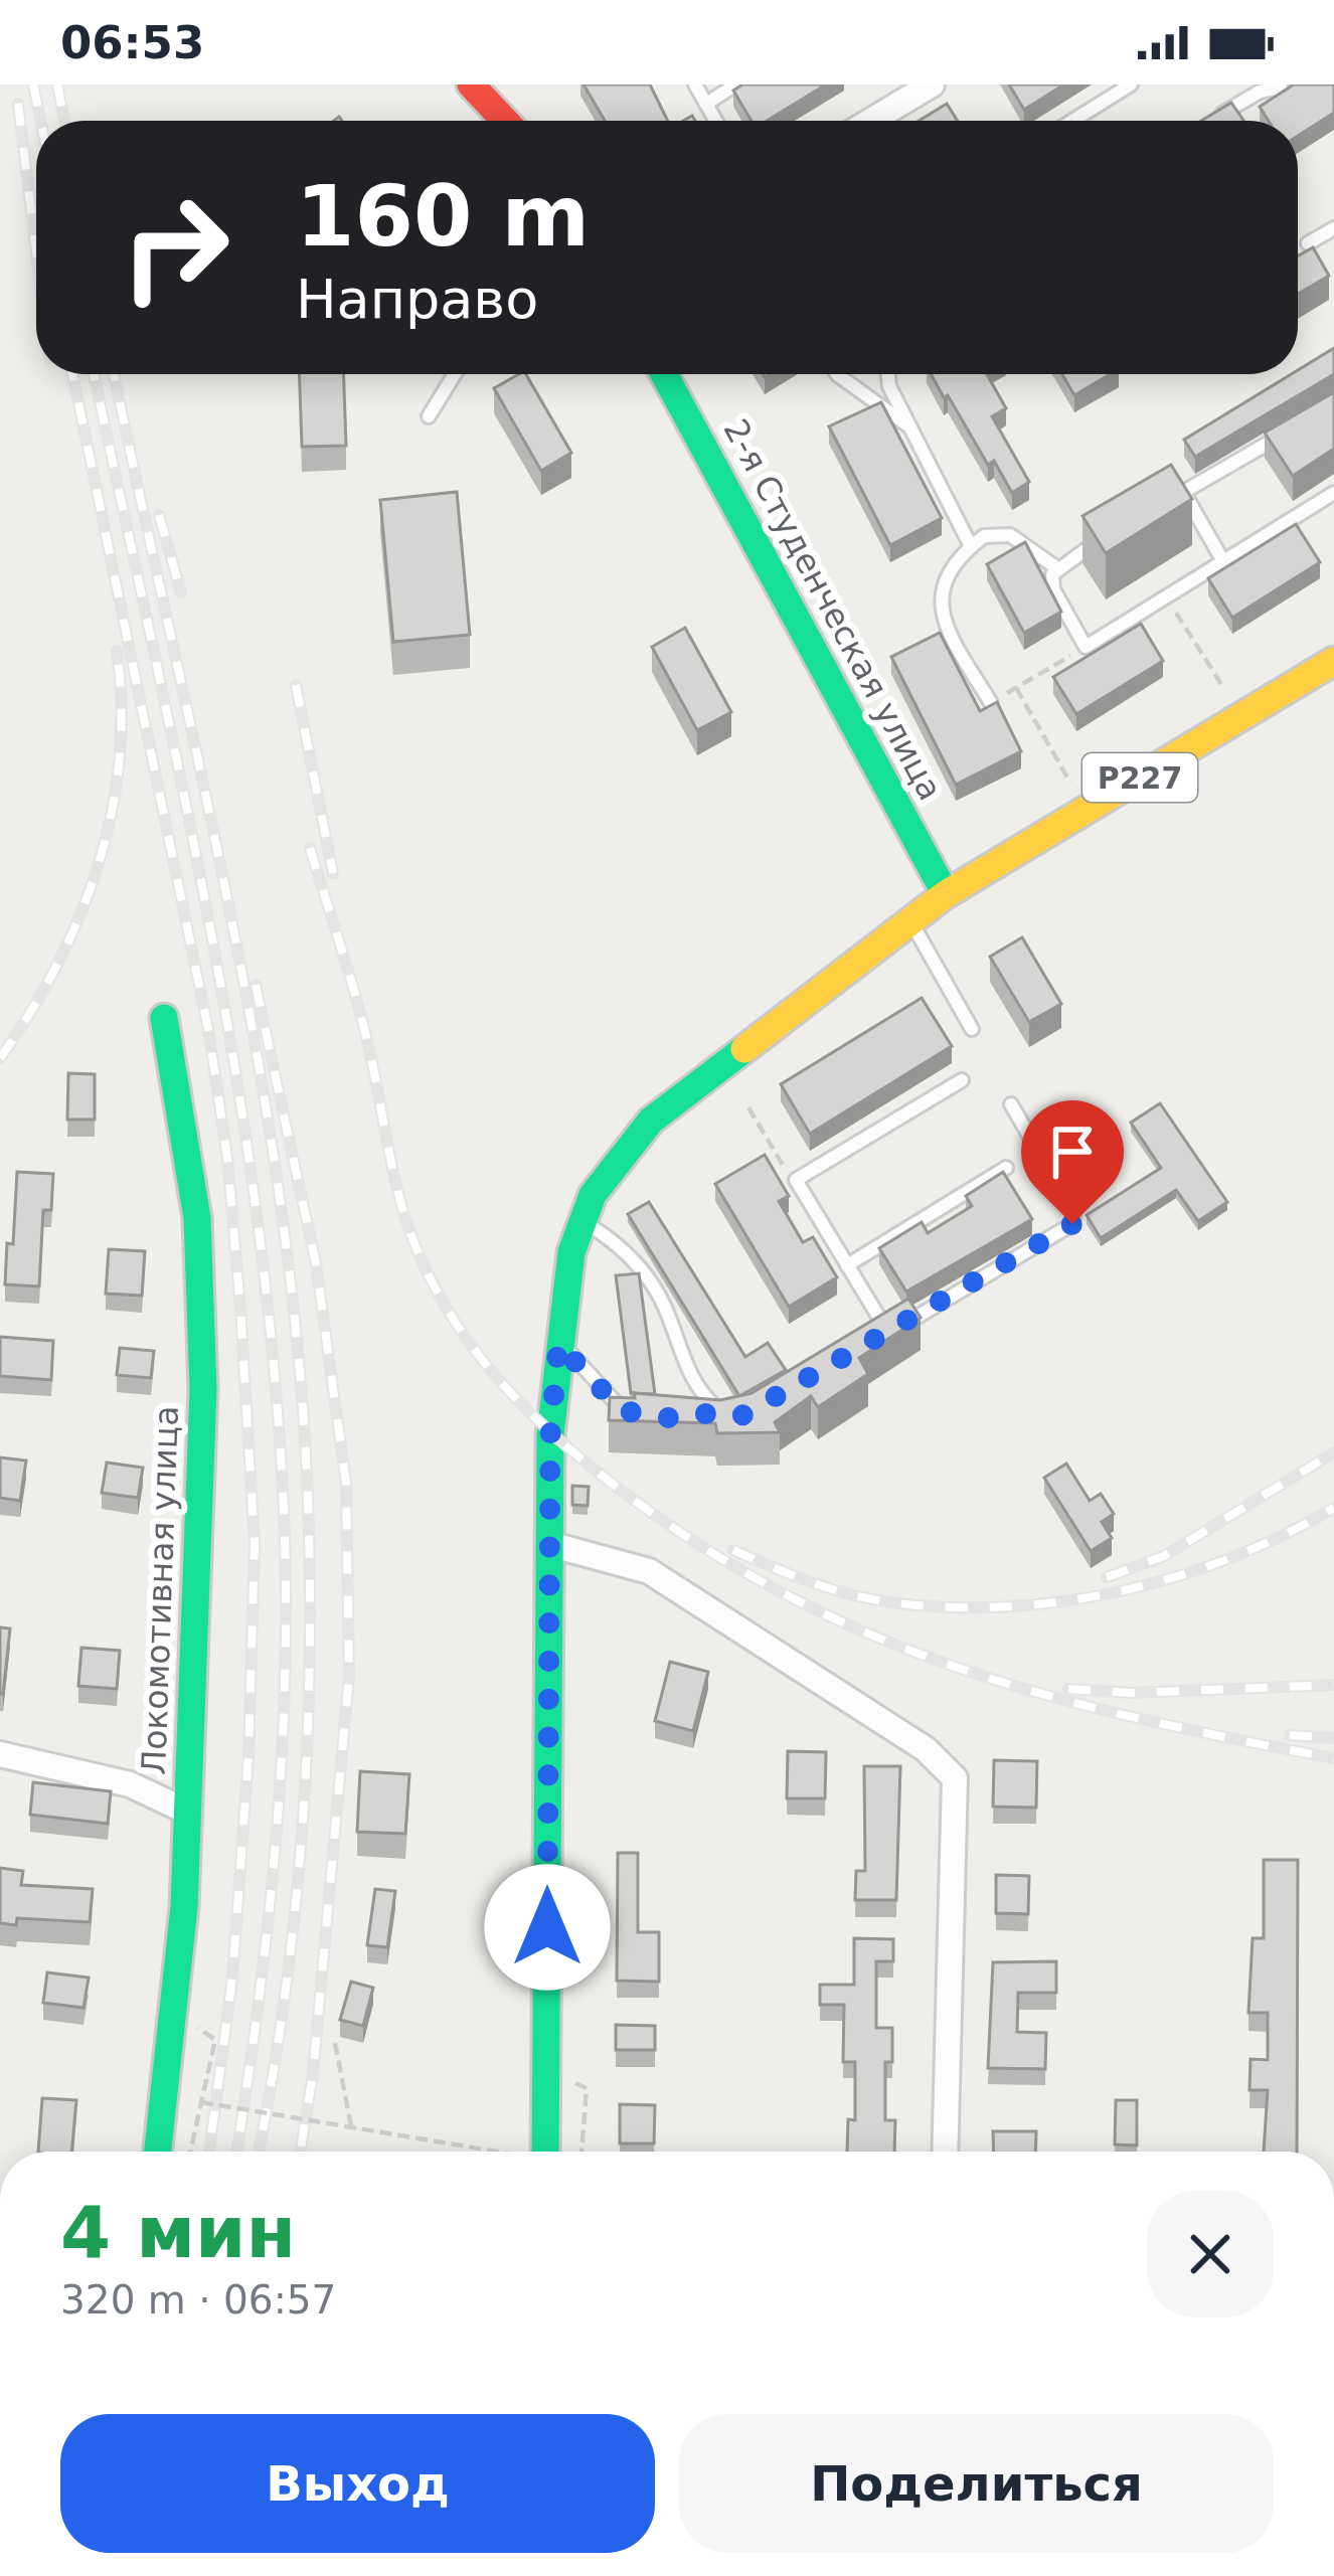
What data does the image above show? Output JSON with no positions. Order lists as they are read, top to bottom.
{
  "streets": {
    "main road": ["2-я Студенческая улица", "Р227", "Локомотивная улица"]
  },
  "crossings": [
    ["2-я Студенческая улица", "Р227"]
  ],
  "page": {
    "status": "06:53",
    "turn": ["160 m", "Направо"],
    "heading": ["4 мин", "320 m · 06:57"],
    "buttons": ["Выход", "Поделиться"]
  }
}
